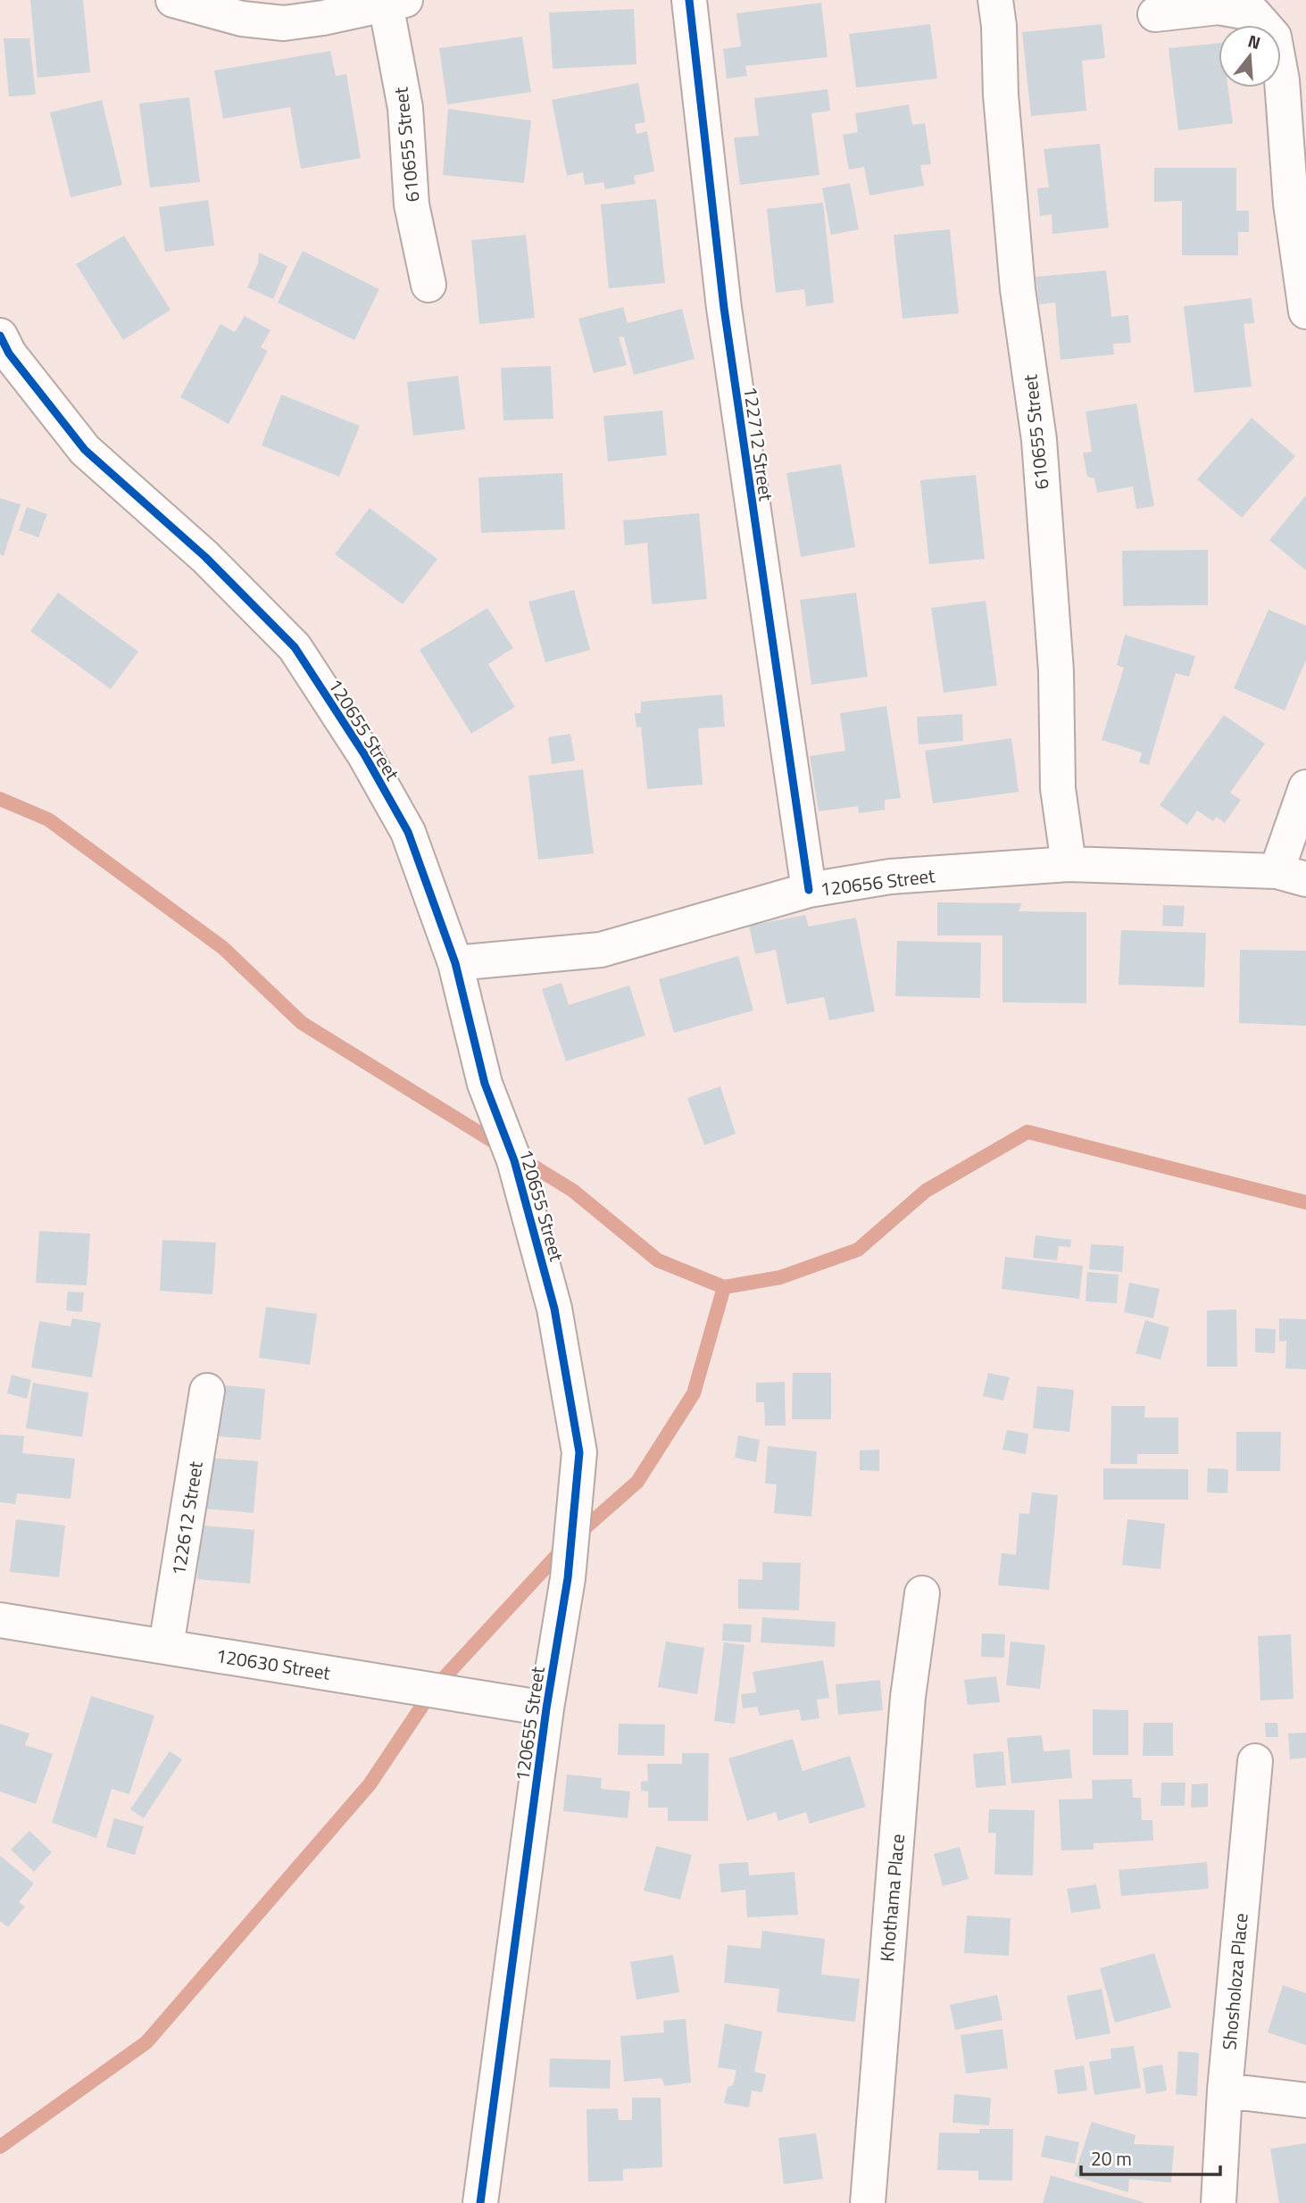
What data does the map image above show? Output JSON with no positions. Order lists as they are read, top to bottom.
{
  "streets": {
    "street": [
      "610655 Street",
      "122712 Street",
      "120655 Street",
      "120656 Street",
      "122612 Street",
      "120630 Street",
      "Khothama Place",
      "Shosholoza Place"
    ]
  },
  "crossings": [
    ["610655 Street", "120656 Street"],
    ["122712 Street", "120656 Street"],
    ["120655 Street", "120656 Street"],
    ["120655 Street", "120630 Street"],
    ["122612 Street", "120630 Street"]
  ],
  "scale_bar": "20 m",
  "north": "top"
}
